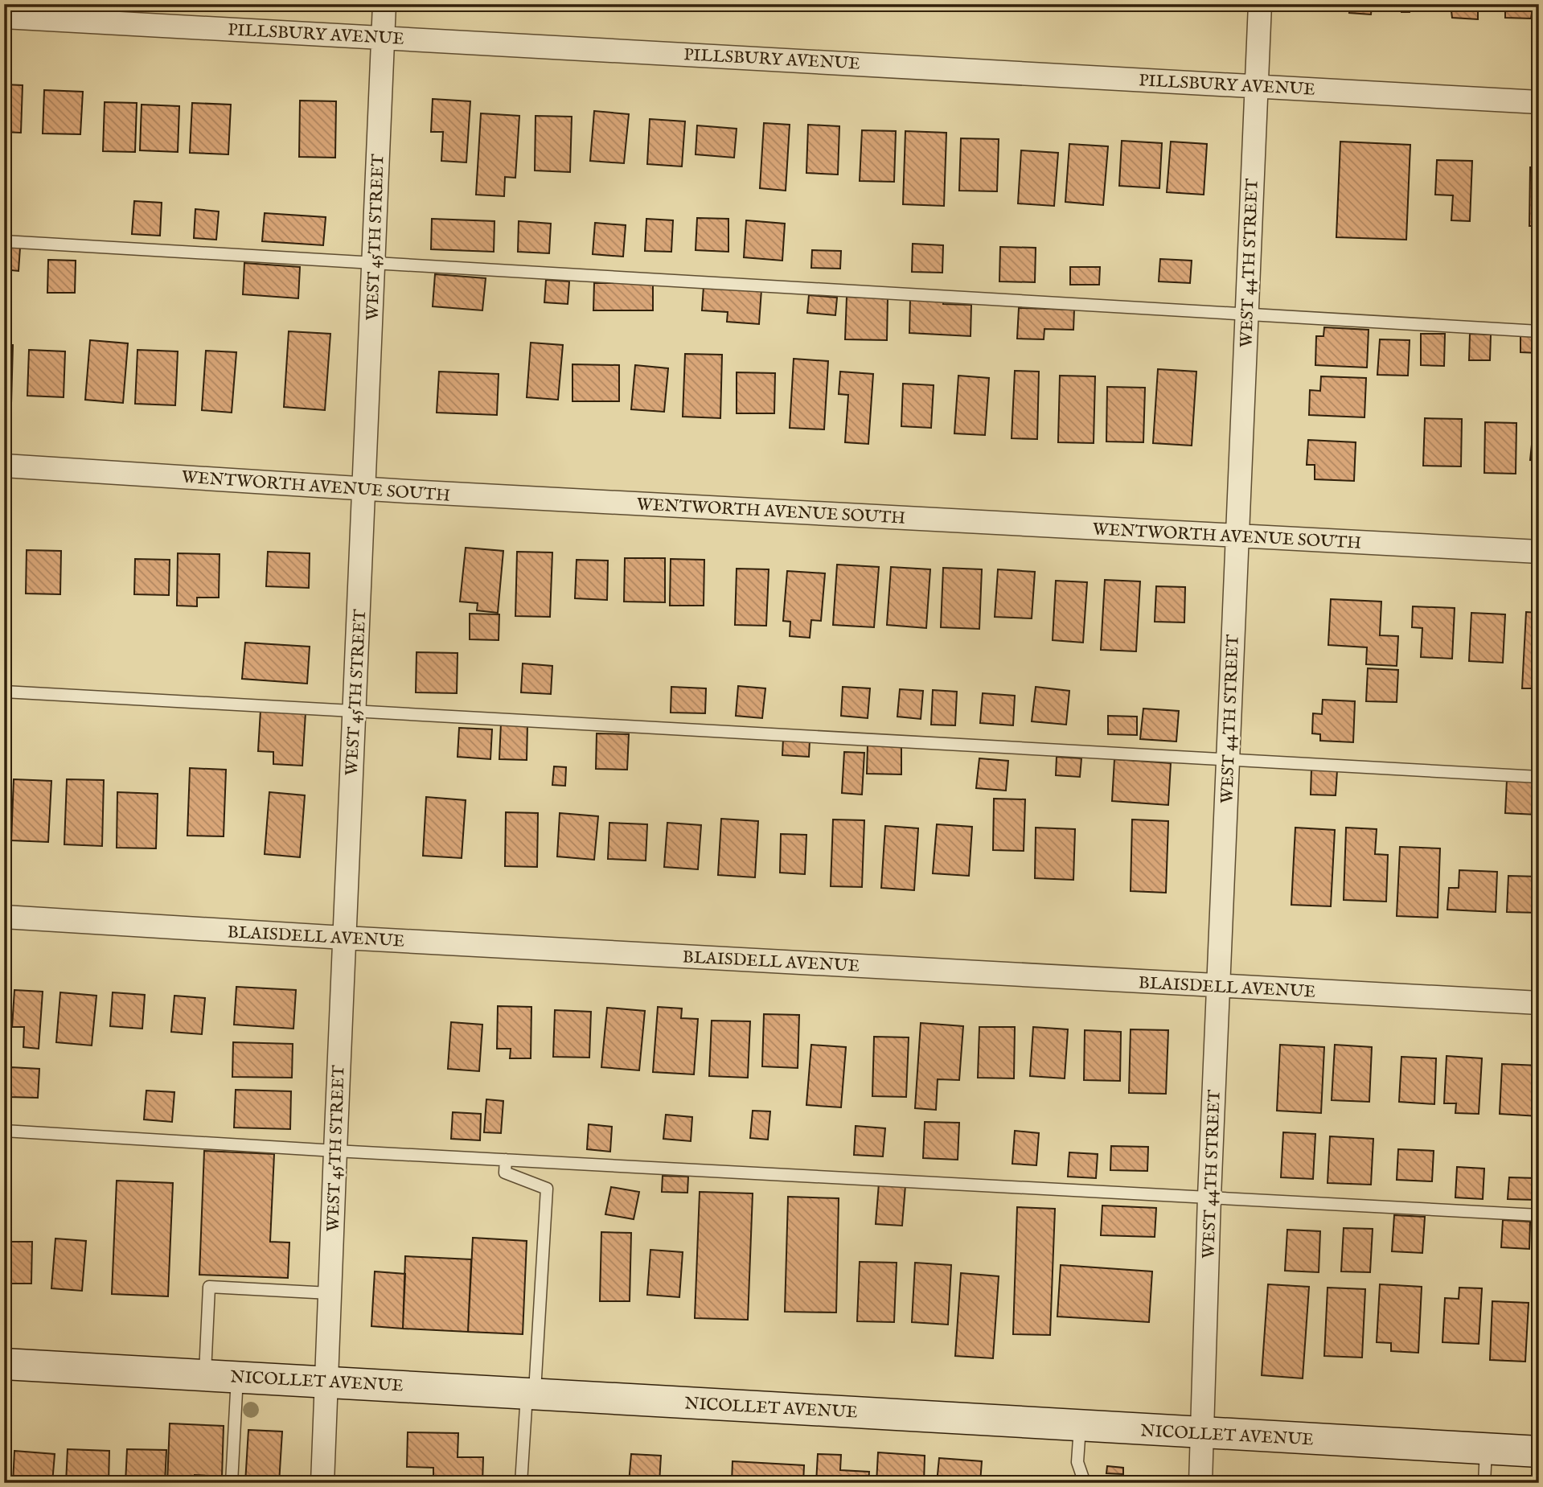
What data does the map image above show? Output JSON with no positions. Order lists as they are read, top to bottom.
{
  "streets": {
    "main road": ["NICOLLET AVENUE"],
    "street": [
      "PILLSBURY AVENUE",
      "WEST 45TH STREET",
      "WEST 44TH STREET",
      "WENTWORTH AVENUE SOUTH",
      "BLAISDELL AVENUE"
    ]
  },
  "crossings": [
    ["PILLSBURY AVENUE", "WEST 45TH STREET"],
    ["PILLSBURY AVENUE", "WEST 44TH STREET"],
    ["WEST 45TH STREET", "WENTWORTH AVENUE SOUTH"],
    ["WEST 45TH STREET", "BLAISDELL AVENUE"],
    ["WEST 45TH STREET", "NICOLLET AVENUE"],
    ["WEST 44TH STREET", "WENTWORTH AVENUE SOUTH"],
    ["WEST 44TH STREET", "BLAISDELL AVENUE"],
    ["WEST 44TH STREET", "NICOLLET AVENUE"]
  ]
}
